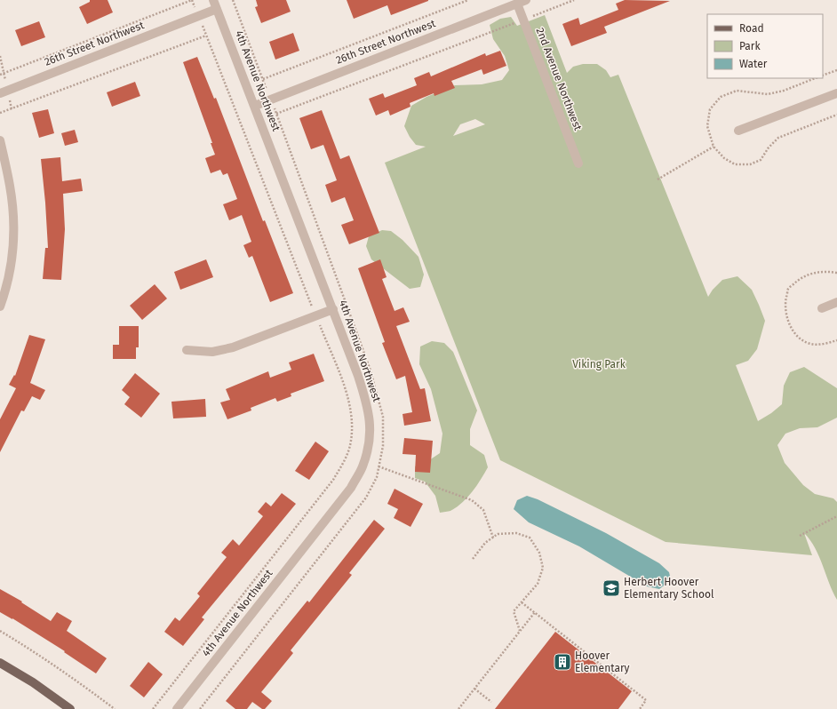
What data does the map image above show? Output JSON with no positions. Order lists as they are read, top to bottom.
{
  "streets": {
    "street": ["26th Street Northwest", "2nd Avenue Northwest", "4th Avenue Northwest"]
  },
  "crossings": [
    ["26th Street Northwest", "2nd Avenue Northwest"],
    ["26th Street Northwest", "4th Avenue Northwest"]
  ],
  "parks": ["Viking Park"],
  "places": {
    "school or university": ["Herbert Hoover Elementary School"],
    "building": ["Hoover Elementary"]
  },
  "legend": ["Road", "Park", "Water"]
}
